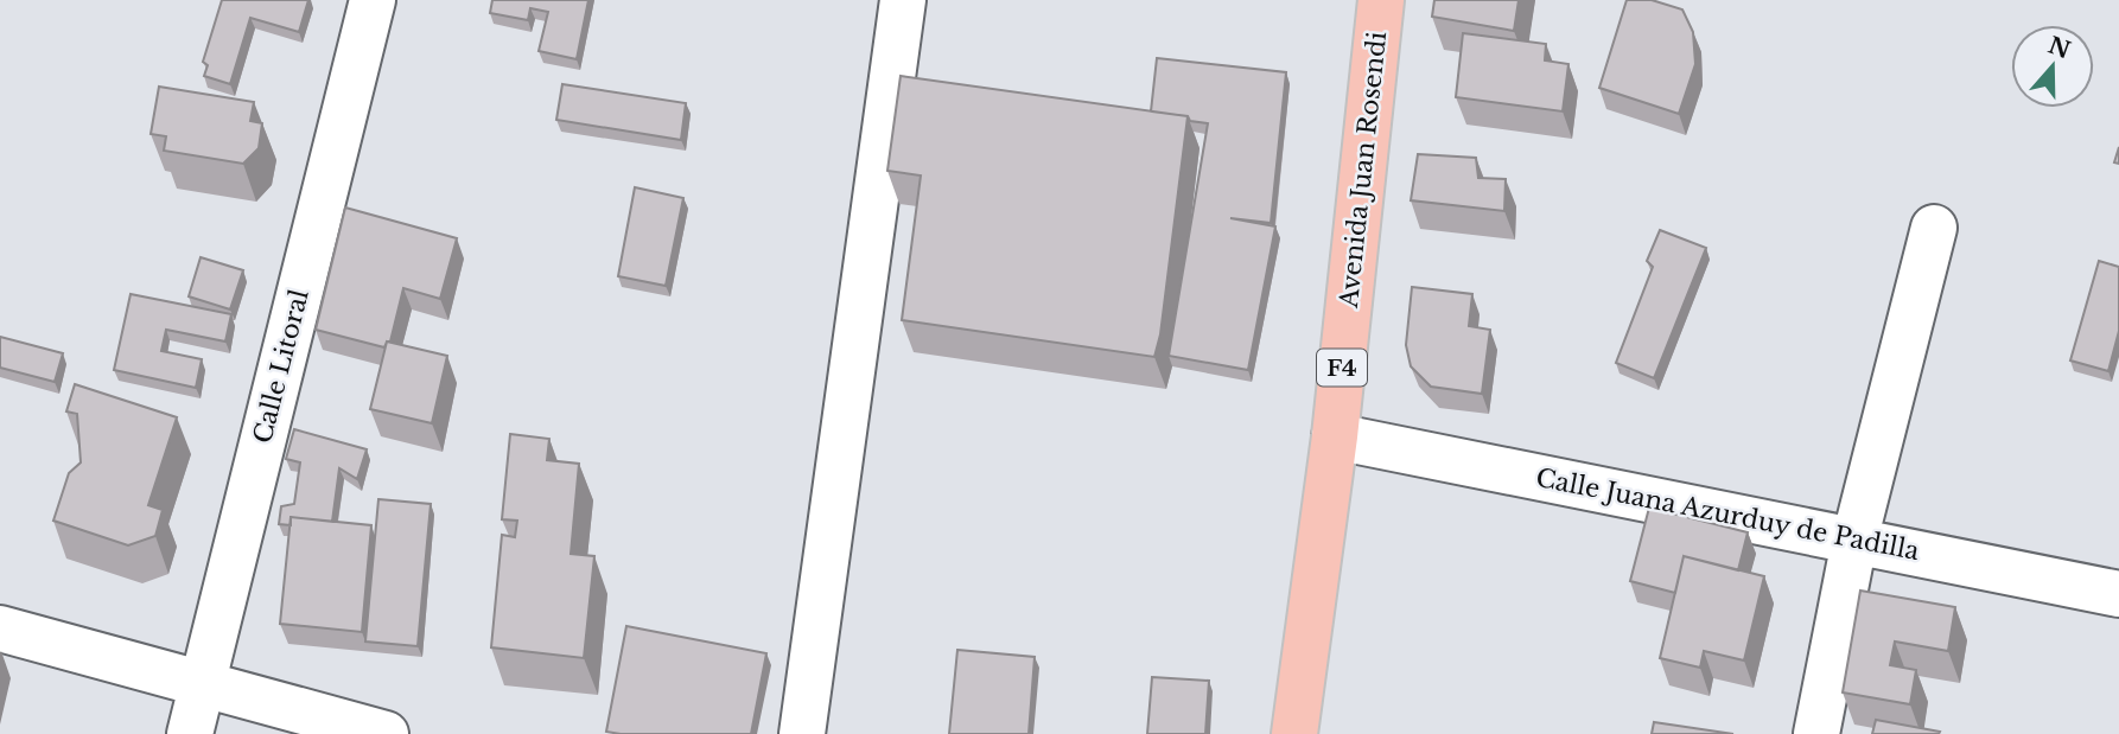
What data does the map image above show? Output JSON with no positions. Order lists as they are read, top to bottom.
{
  "streets": {
    "highway": ["Avenida Juan Rosendi", "F4"],
    "street": ["Calle Litoral", "Calle Juana Azurduy de Padilla"]
  },
  "crossings": [
    ["Avenida Juan Rosendi", "Calle Juana Azurduy de Padilla"]
  ],
  "north": "top"
}
